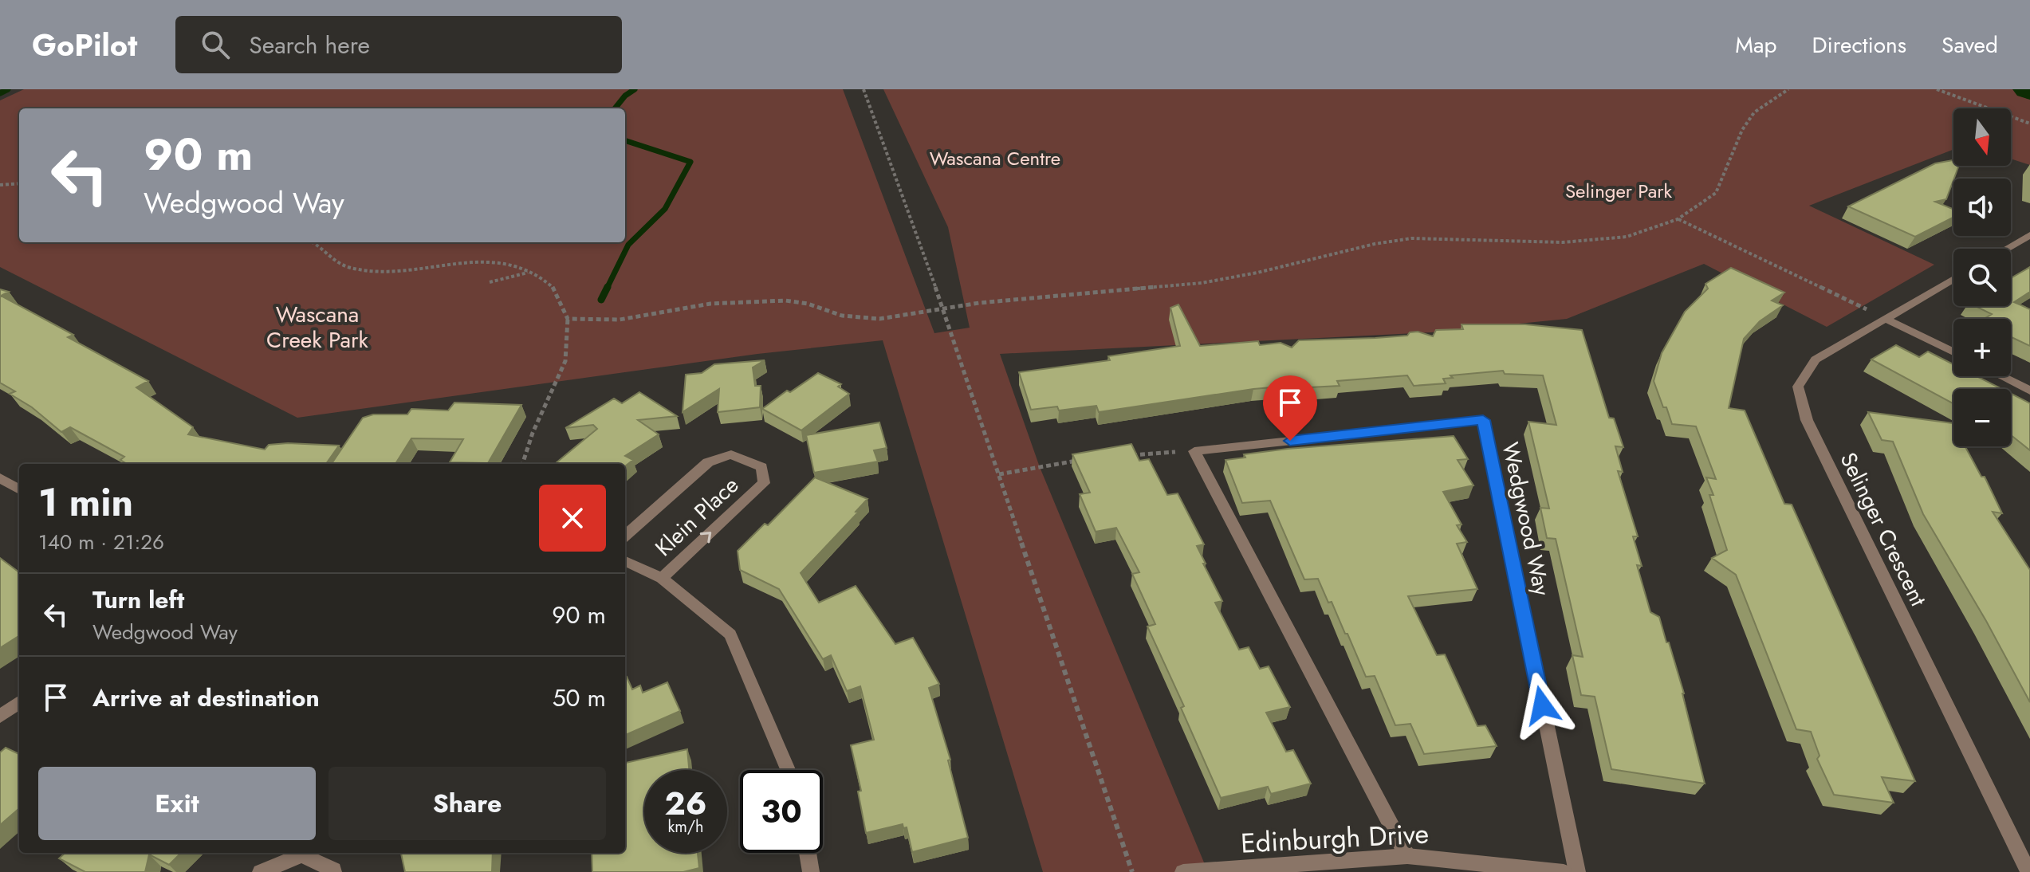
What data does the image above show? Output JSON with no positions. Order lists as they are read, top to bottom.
{
  "streets": {
    "street": [
      "Klein Place",
      "Wedgwood Way",
      "Selinger Crescent",
      "Edinburgh Drive"
    ]
  },
  "parks": ["Wascana Centre", "Selinger Park", "Wascana Creek Park"],
  "north": "bottom",
  "page": {
    "header": "GoPilot",
    "search": "Search here",
    "nav": ["Map", "Directions", "Saved"],
    "map_buttons": ["+", "−"],
    "turn": ["90 m", "Wedgwood Way"],
    "heading": ["1 min", "140 m · 21:26"],
    "list": [
      {
        "name": "Turn left",
        "note": "Wedgwood Way",
        "value": "90 m"
      },
      {
        "name": "Arrive at destination",
        "value": "50 m"
      }
    ],
    "buttons": ["Exit", "Share"],
    "speed": "26 km/h",
    "limit": "30"
  }
}
